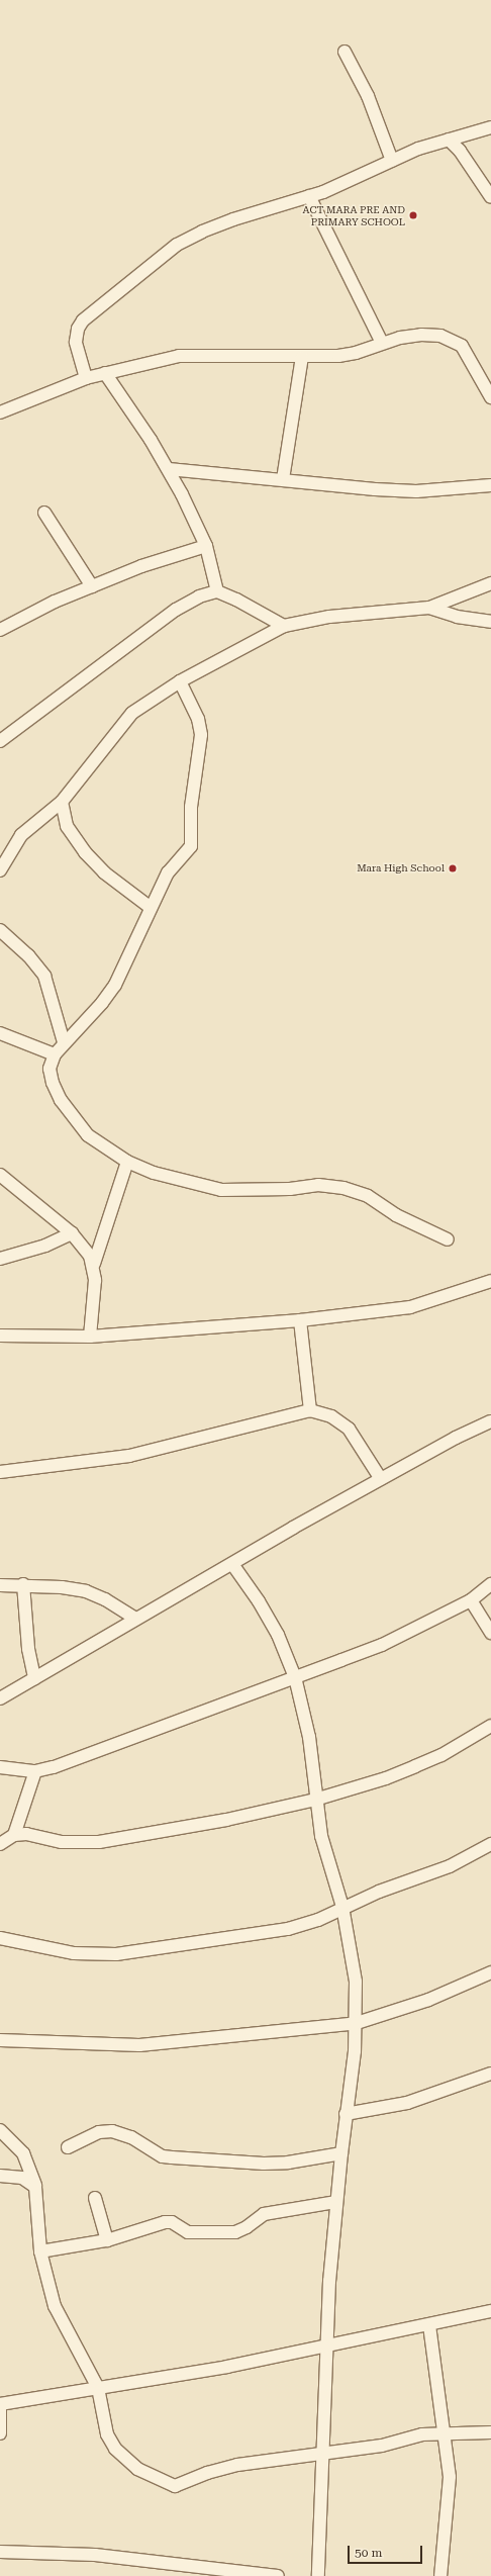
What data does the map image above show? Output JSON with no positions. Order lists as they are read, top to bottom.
{
  "places": ["ACT MARA PRE AND PRIMARY SCHOOL", "Mara High School"],
  "scale_bar": "50 m"
}
